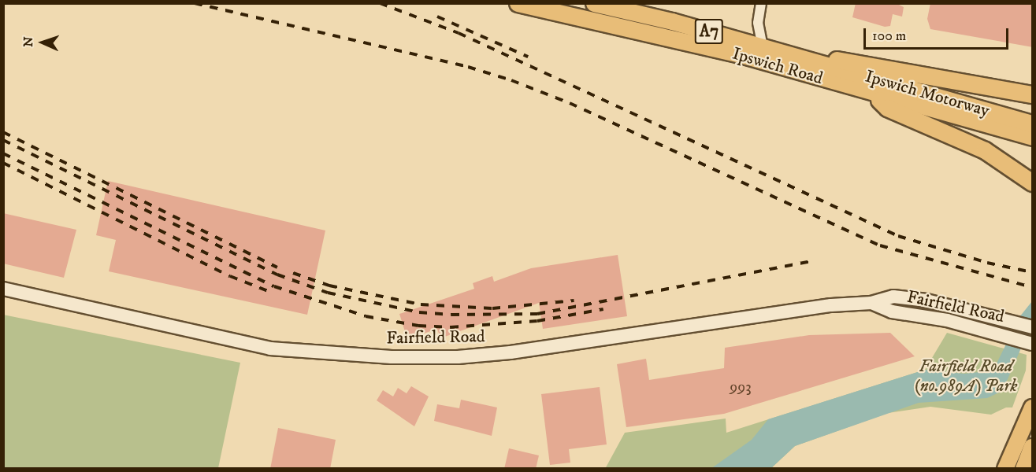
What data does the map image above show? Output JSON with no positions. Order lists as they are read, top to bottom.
{
  "streets": {
    "highway": ["A7", "Ipswich Road", "Ipswich Motorway"],
    "main road": ["Fairfield Road"]
  },
  "crossings": [
    ["Ipswich Road", "Ipswich Motorway"]
  ],
  "parks": ["Fairfield Road (no.989A) Park"],
  "house_numbers": ["993"],
  "scale_bar": "100 m",
  "north": "left"
}
